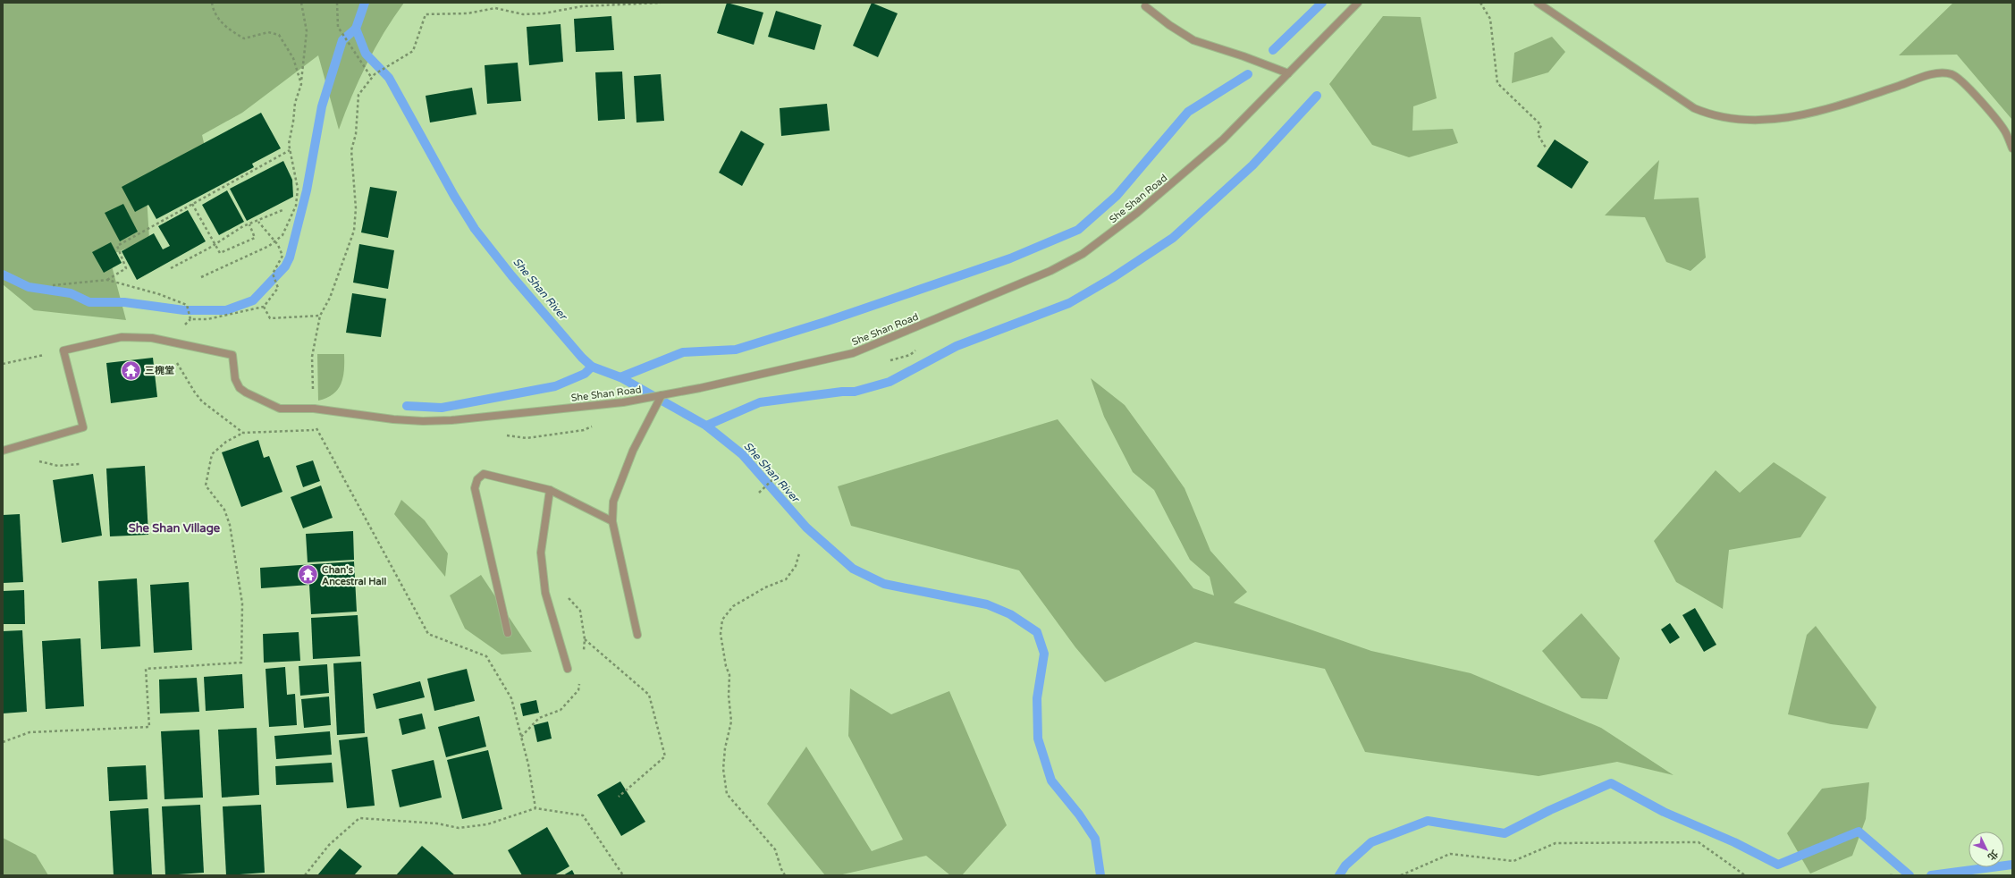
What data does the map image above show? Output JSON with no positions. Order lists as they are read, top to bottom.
{
  "streets": {
    "street": ["She Shan Road"]
  },
  "districts": ["She Shan Village"],
  "water": ["She Shan River"],
  "places": {
    "temple": ["三槐堂", "Chan's Ancestral Hall"]
  },
  "north": "bottom right"
}
